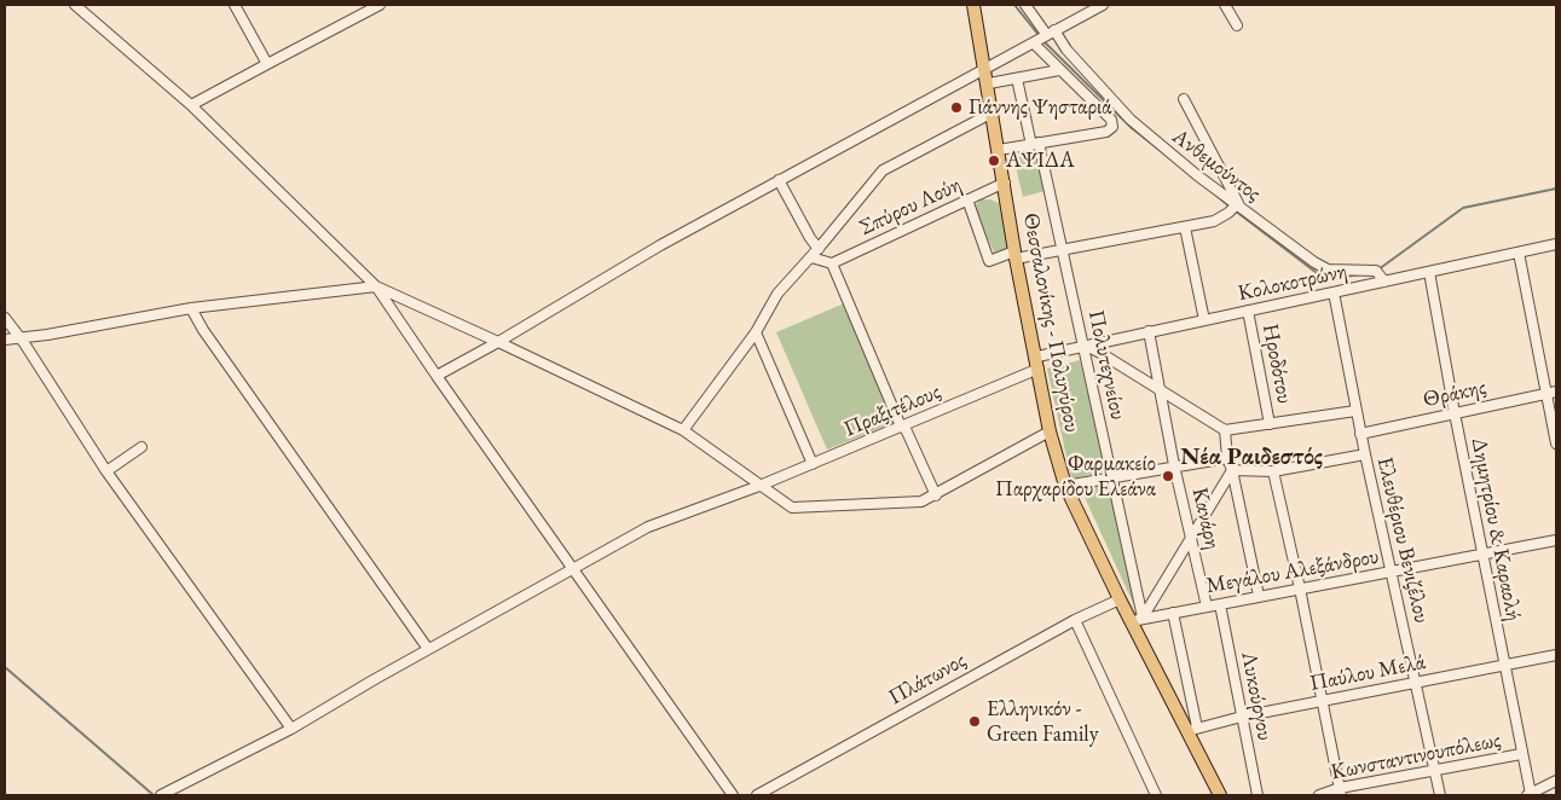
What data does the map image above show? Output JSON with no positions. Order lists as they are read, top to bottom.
{
  "streets": {
    "main road": ["Θεσσαλονίκης - Πολυγύρου"],
    "street": [
      "Ανθεμούντος",
      "Σπύρου Λούη",
      "Κολοκοτρώνη",
      "Ηροδότου",
      "Πολυτεχνείου",
      "Θράκης",
      "Πραξιτέλους",
      "Κανάρη",
      "Δημητρίου & Καραολή",
      "Ελευθέριου Βενιζέλου",
      "Μεγάλου Αλεξάνδρου",
      "Παύλου Μελά",
      "Πλάτωνος",
      "Λυκούργου",
      "Κωνσταντινουπόλεως"
    ]
  },
  "crossings": [
    ["Ανθεμούντος", "Κολοκοτρώνη"],
    ["Σπύρου Λούη", "Θεσσαλονίκης - Πολυγύρου"],
    ["Κολοκοτρώνη", "Θεσσαλονίκης - Πολυγύρου"],
    ["Κολοκοτρώνη", "Ηροδότου"],
    ["Κολοκοτρώνη", "Πολυτεχνείου"],
    ["Κολοκοτρώνη", "Πραξιτέλους"],
    ["Κολοκοτρώνη", "Κανάρη"],
    ["Κολοκοτρώνη", "Δημητρίου & Καραολή"],
    ["Κολοκοτρώνη", "Ελευθέριου Βενιζέλου"],
    ["Θεσσαλονίκης - Πολυγύρου", "Πολυτεχνείου"],
    ["Θεσσαλονίκης - Πολυγύρου", "Πραξιτέλους"],
    ["Θεσσαλονίκης - Πολυγύρου", "Μεγάλου Αλεξάνδρου"],
    ["Θεσσαλονίκης - Πολυγύρου", "Παύλου Μελά"],
    ["Θεσσαλονίκης - Πολυγύρου", "Πλάτωνος"],
    ["Πολυτεχνείου", "Μεγάλου Αλεξάνδρου"],
    ["Θράκης", "Δημητρίου & Καραολή"],
    ["Θράκης", "Ελευθέριου Βενιζέλου"],
    ["Κανάρη", "Μεγάλου Αλεξάνδρου"],
    ["Δημητρίου & Καραολή", "Μεγάλου Αλεξάνδρου"],
    ["Δημητρίου & Καραολή", "Παύλου Μελά"],
    ["Δημητρίου & Καραολή", "Κωνσταντινουπόλεως"],
    ["Ελευθέριου Βενιζέλου", "Μεγάλου Αλεξάνδρου"],
    ["Ελευθέριου Βενιζέλου", "Παύλου Μελά"],
    ["Ελευθέριου Βενιζέλου", "Κωνσταντινουπόλεως"],
    ["Μεγάλου Αλεξάνδρου", "Λυκούργου"],
    ["Παύλου Μελά", "Λυκούργου"]
  ],
  "districts": ["Νέα Ραιδεστός"],
  "places": [
    "Γιάννης Ψησταριά",
    "ΑΨΙΔΑ",
    "Φαρμακείο Παρχαρίδου Ελεάνα",
    "Ελληνικόν - Green Family"
  ]
}
